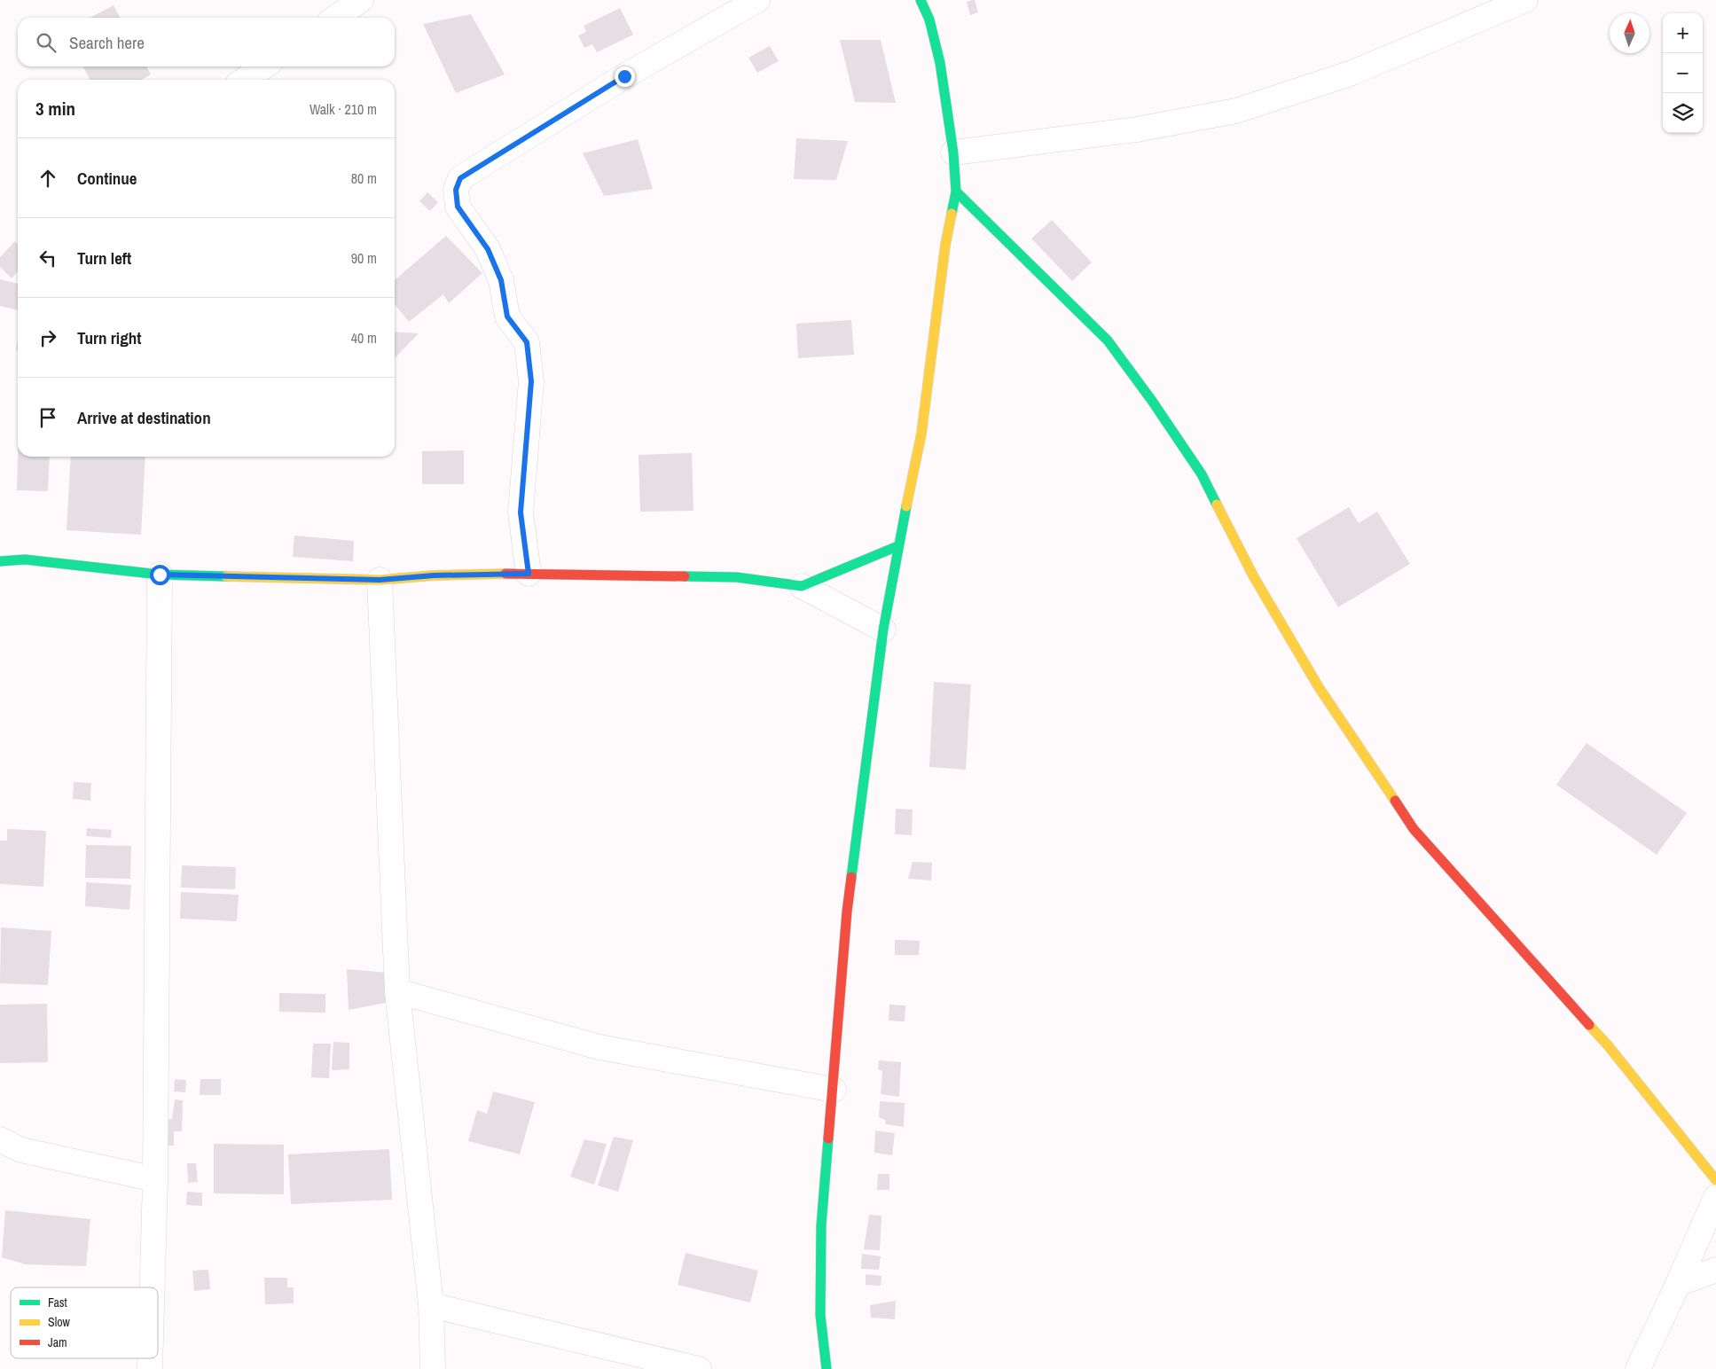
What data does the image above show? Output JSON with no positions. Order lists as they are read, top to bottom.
{
  "legend": ["Fast", "Slow", "Jam"],
  "north": "top",
  "page": {
    "map_buttons": ["+", "−"],
    "search": "Search here",
    "heading": ["3 min", "Walk · 210 m"],
    "list": [
      ["Continue", "80 m"],
      ["Turn left", "90 m"],
      ["Turn right", "40 m"],
      "Arrive at destination"
    ]
  }
}
